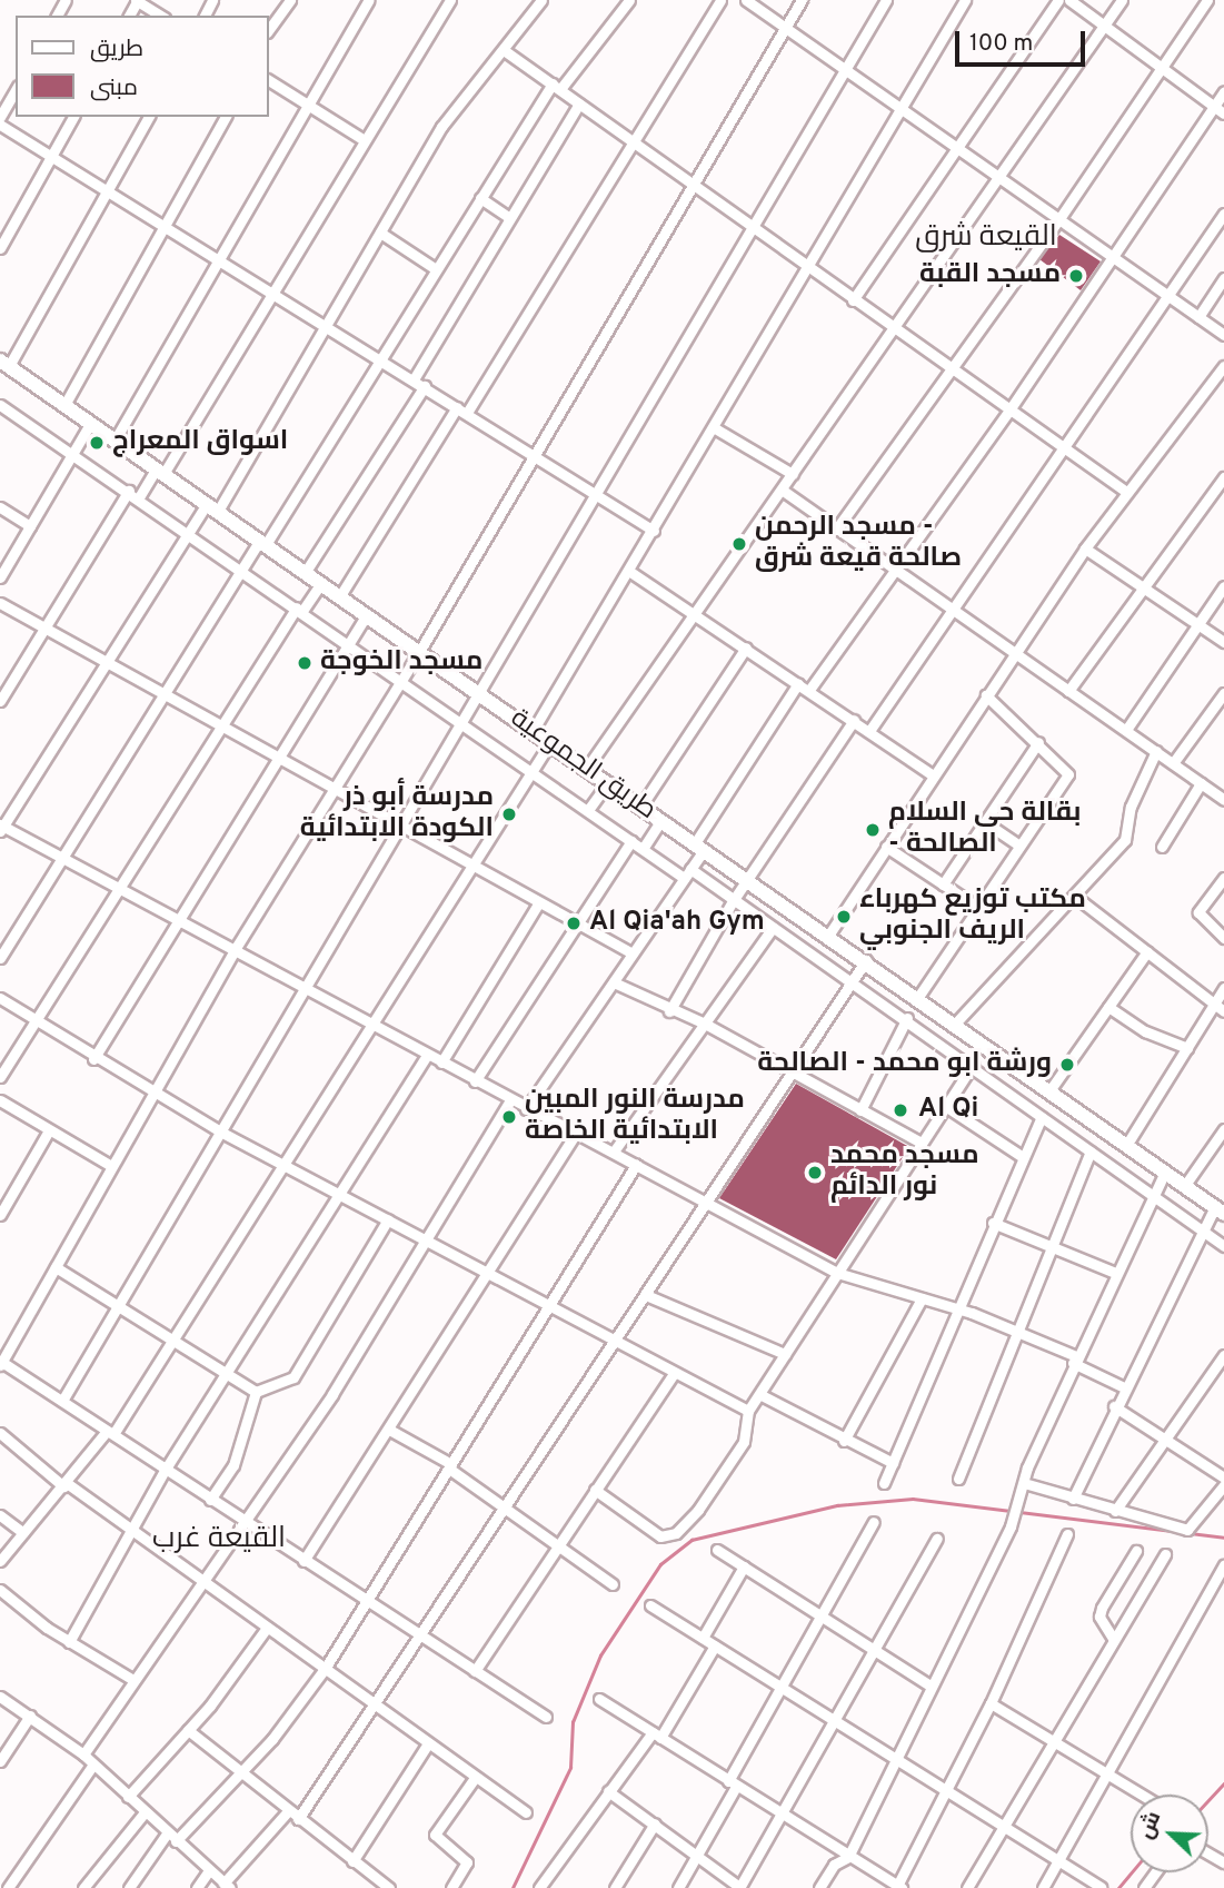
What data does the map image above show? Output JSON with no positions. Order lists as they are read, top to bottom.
{
  "streets": {
    "main road": ["طريق الجموعية"]
  },
  "districts": ["القيعة شرق", "القيعة غرب"],
  "places": [
    "مسجد القبة",
    "اسواق المعراج",
    "مسجد الرحمن - صالحة قيعة شرق",
    "مسجد الخوجة",
    "مدرسة أبو ذر الكودة الابتدائية",
    "بقالة حي السلام - الصالحة",
    "مكتب توزيع كهرباء الريف الجنوبي",
    "Al Qia'ah Gym",
    "ورشة ابو محمد - الصالحة",
    "Al Qi",
    "مدرسة النور المبين الابتدائية الخاصة",
    "مسجد محمد نور الدائم"
  ],
  "legend": ["طريق", "مبنى"],
  "scale_bar": "100 m",
  "north": "top left"
}
